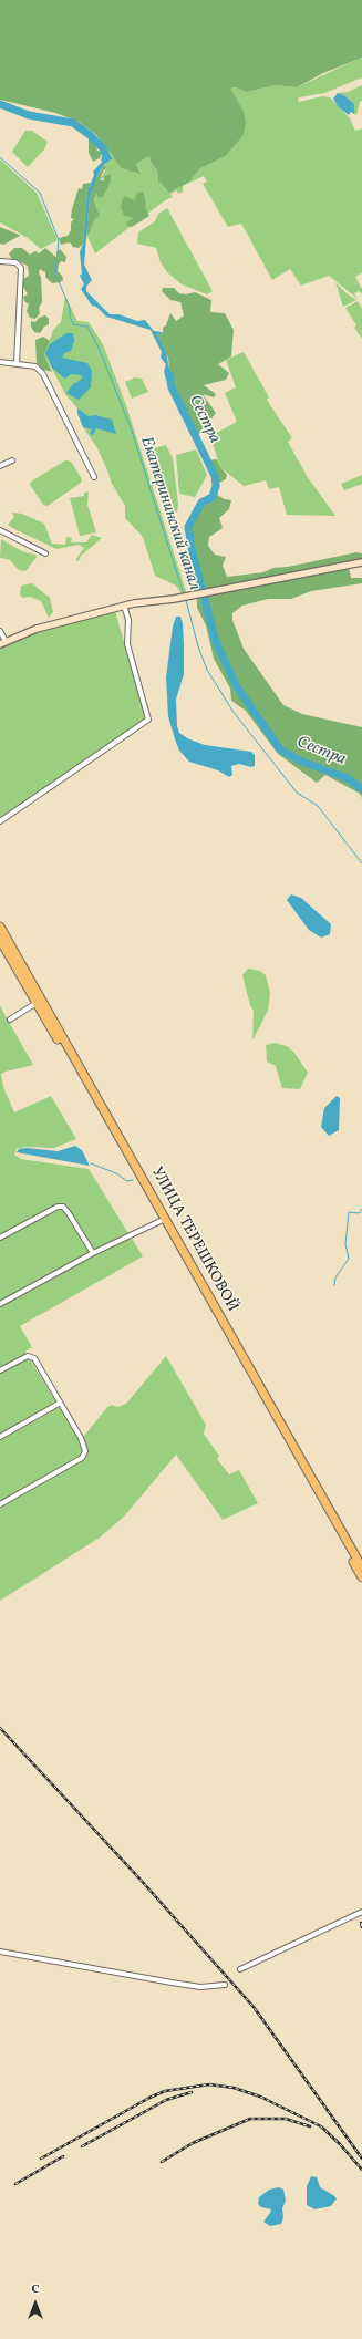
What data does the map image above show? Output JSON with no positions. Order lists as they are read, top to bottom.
{
  "streets": {
    "highway": ["УЛИЦА ТЕРЕШКОВОЙ"]
  },
  "water": ["Сестра", "Екатерининский канал"],
  "north": "top"
}
